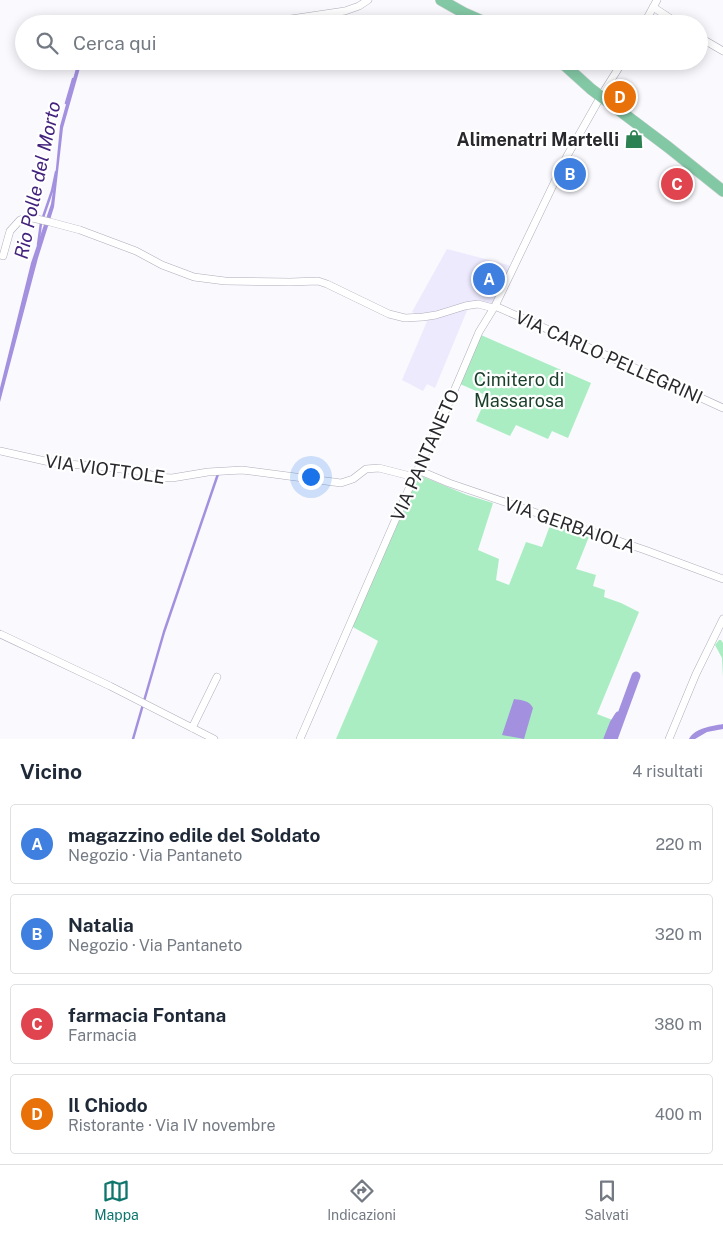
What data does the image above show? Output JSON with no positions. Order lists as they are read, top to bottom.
{
  "streets": {
    "street": [
      "VIA CARLO PELLEGRINI",
      "VIA PANTANETO",
      "VIA VIOTTOLE",
      "VIA GERBAIOLA"
    ]
  },
  "crossings": [
    ["VIA CARLO PELLEGRINI", "VIA PANTANETO"],
    ["VIA PANTANETO", "VIA VIOTTOLE"],
    ["VIA PANTANETO", "VIA GERBAIOLA"],
    ["VIA VIOTTOLE", "VIA GERBAIOLA"]
  ],
  "water": ["Rio Polle del Morto"],
  "parks": ["Cimitero di Massarosa"],
  "places": {
    "shop": ["Alimenatri Martelli"]
  },
  "page": {
    "search": "Cerca qui",
    "pins": [
      "D",
      "B",
      "C",
      "A"
    ],
    "heading": ["Vicino", "4 risultati"],
    "list": [
      {
        "mark": "A",
        "name": "magazzino edile del Soldato",
        "note": "Negozio · Via Pantaneto",
        "value": "220 m"
      },
      {
        "mark": "B",
        "name": "Natalia",
        "note": "Negozio · Via Pantaneto",
        "value": "320 m"
      },
      {
        "mark": "C",
        "name": "farmacia Fontana",
        "note": "Farmacia",
        "value": "380 m"
      },
      {
        "mark": "D",
        "name": "Il Chiodo",
        "note": "Ristorante · Via IV novembre",
        "value": "400 m"
      }
    ],
    "nav": ["Mappa", "Indicazioni", "Salvati"]
  }
}
